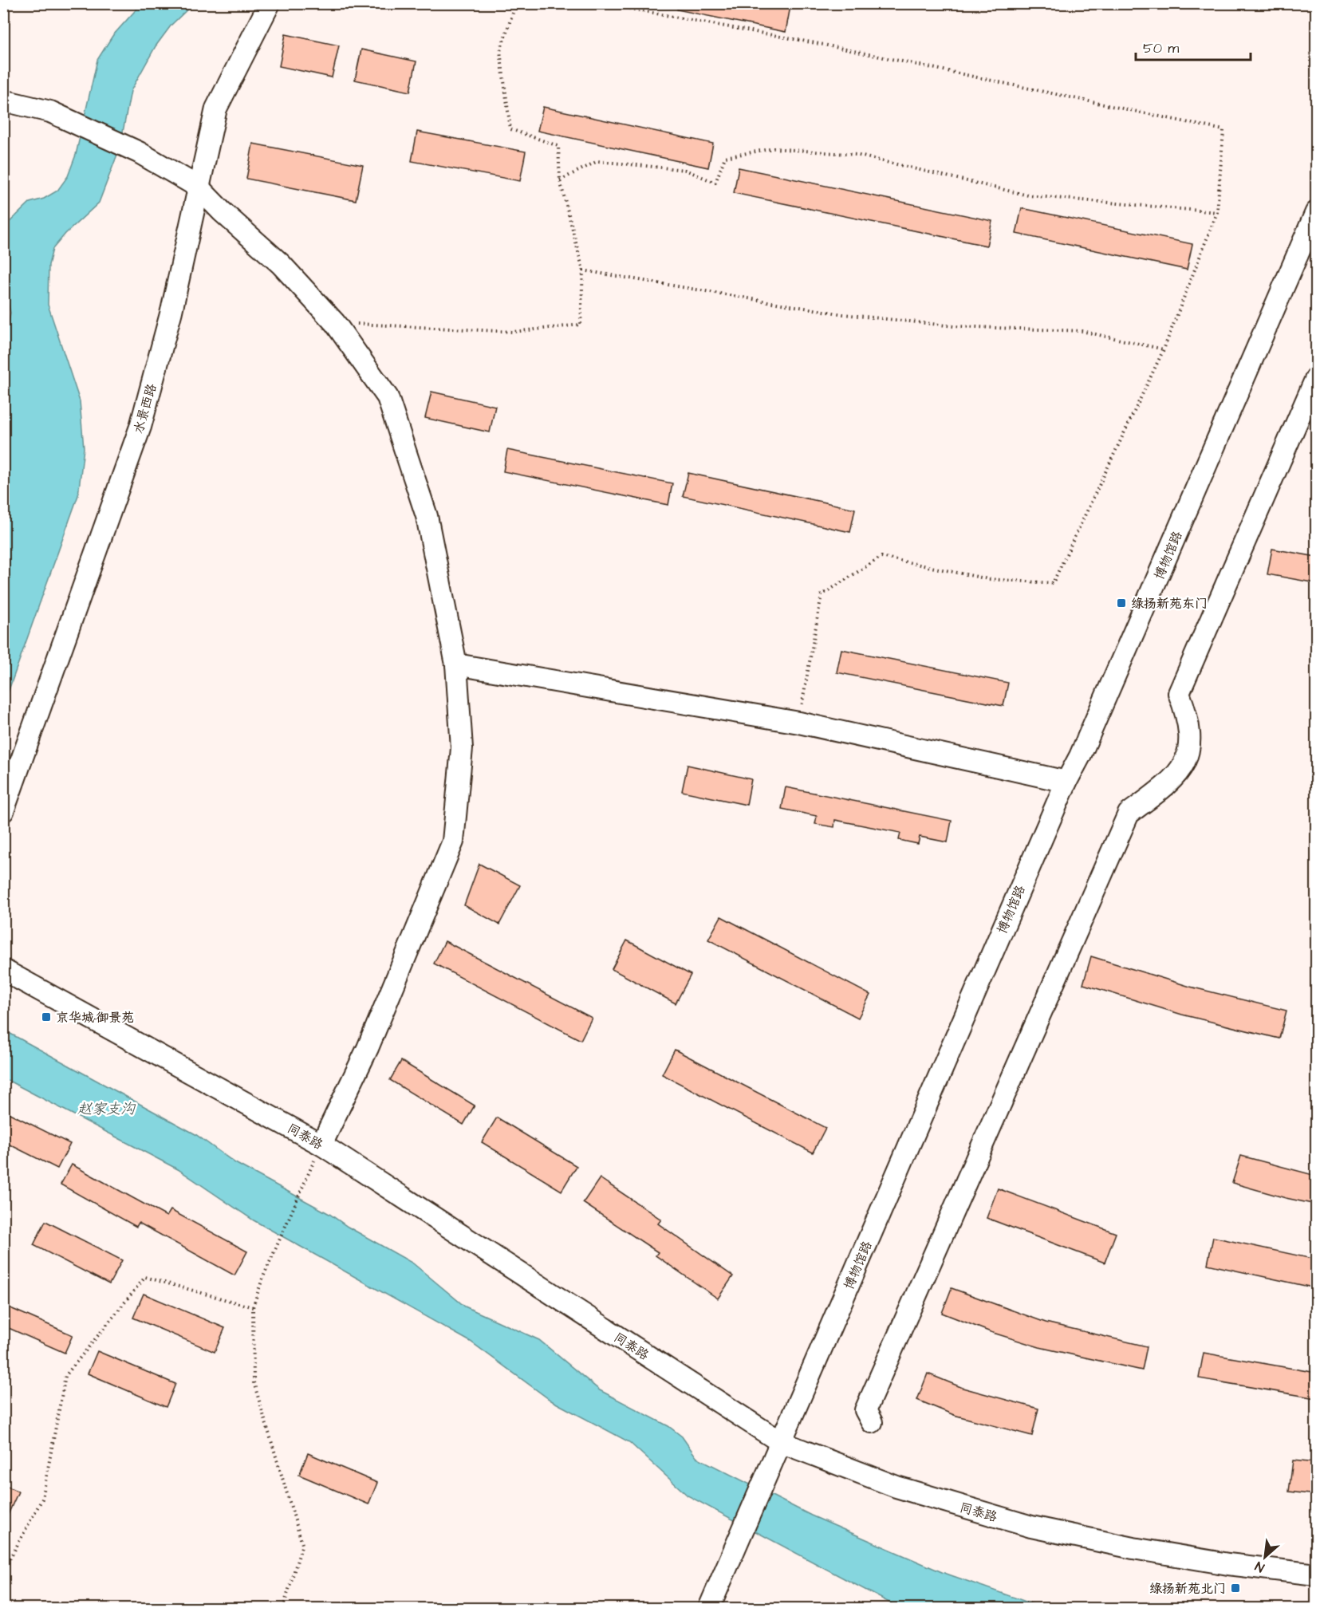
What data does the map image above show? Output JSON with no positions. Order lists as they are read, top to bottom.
{
  "streets": {
    "street": ["水景西路", "博物馆路", "同泰路"]
  },
  "crossings": [
    ["博物馆路", "同泰路"]
  ],
  "water": ["赵家支沟"],
  "places": {
    "transit": ["绿扬新苑东门", "京华城·御景苑", "绿扬新苑北门"]
  },
  "scale_bar": "50 m",
  "north": "bottom left"
}
